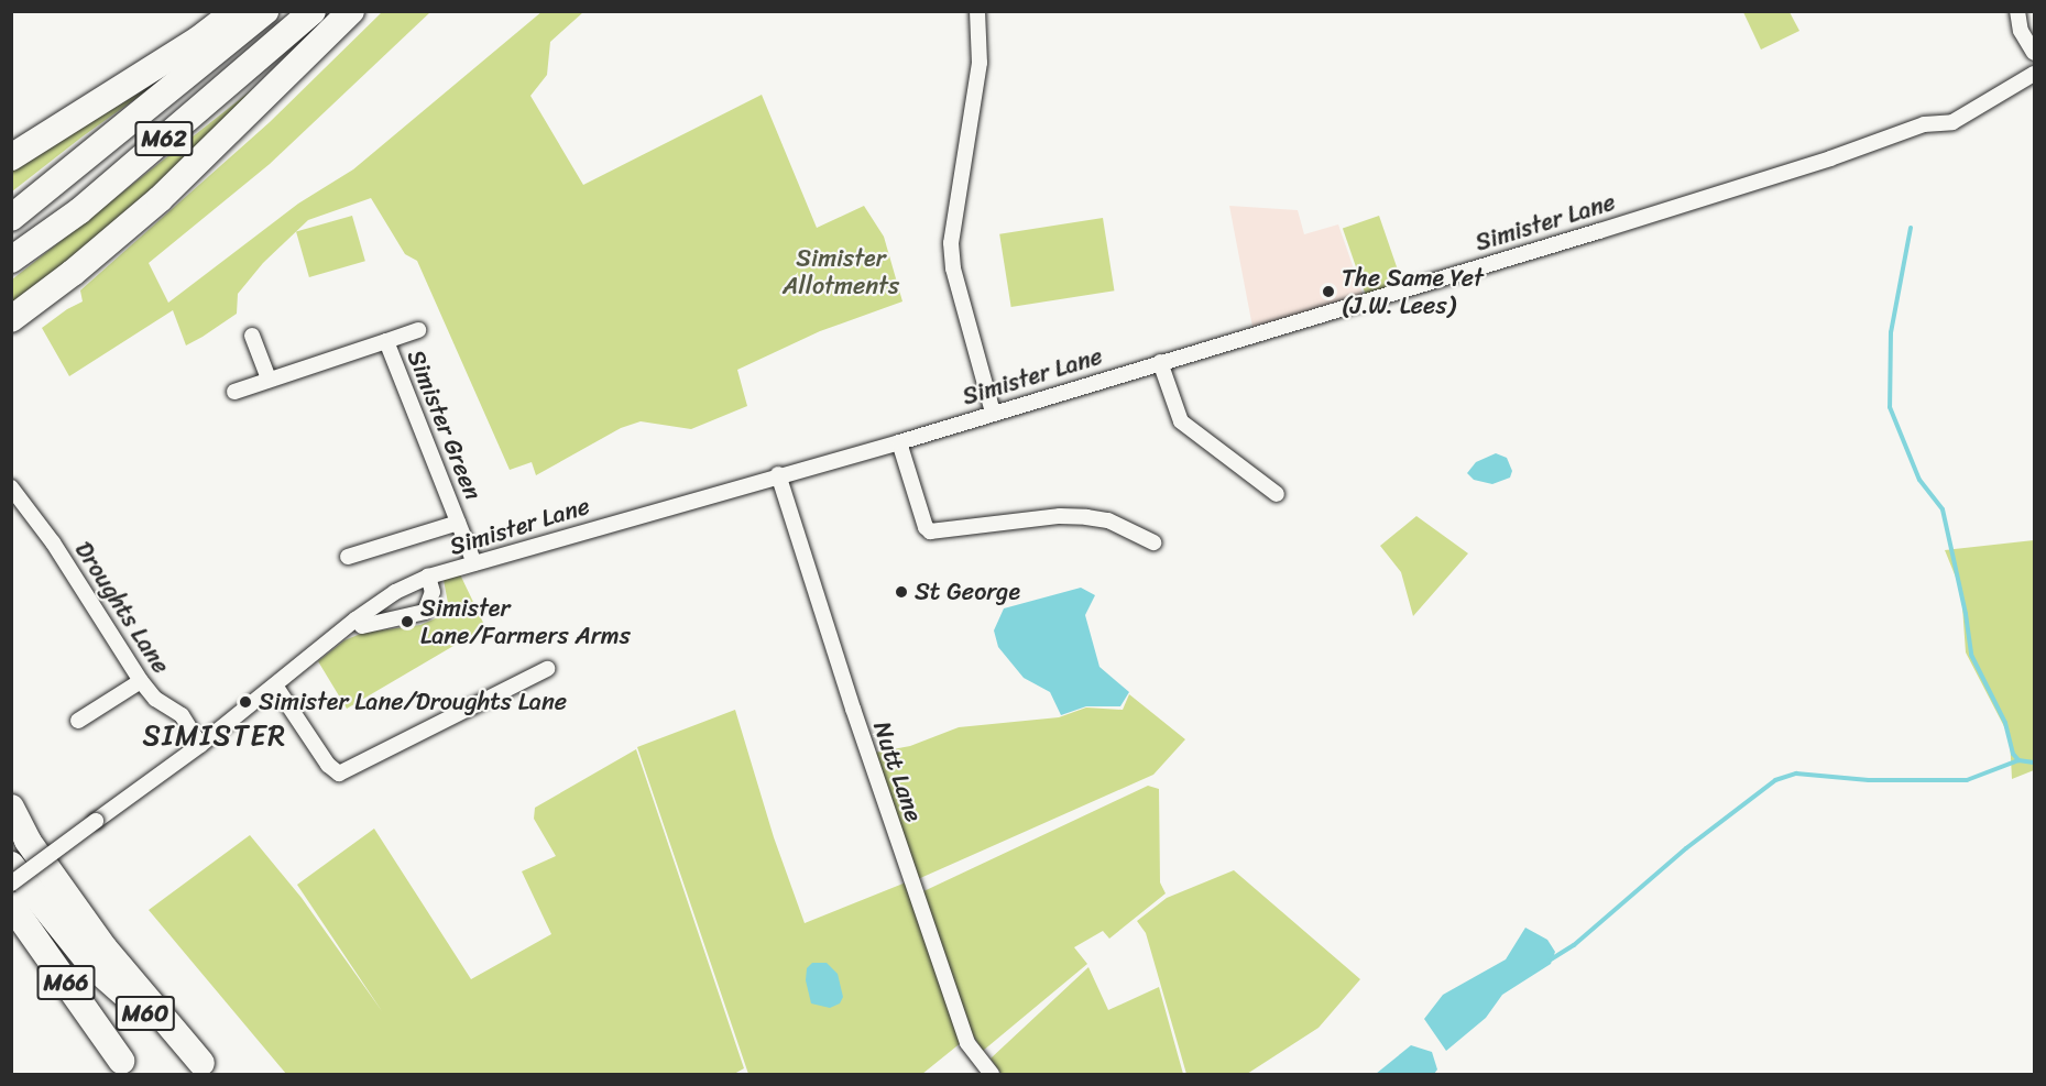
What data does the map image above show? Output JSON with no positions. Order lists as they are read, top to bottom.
{
  "streets": {
    "highway": ["M62", "M66", "M60"],
    "street": [
      "Simister Lane",
      "Simister Green",
      "Droughts Lane",
      "Nutt Lane"
    ]
  },
  "crossings": [
    ["Simister Lane", "Simister Green"],
    ["Simister Lane", "Droughts Lane"],
    ["Simister Lane", "Nutt Lane"],
    ["M66", "M60"]
  ],
  "districts": ["SIMISTER"],
  "parks": ["Simister Allotments"],
  "places": [
    "The Same Yet (J.W. Lees)",
    "St George",
    "Simister Lane/Farmers Arms",
    "Simister Lane/Droughts Lane"
  ]
}
